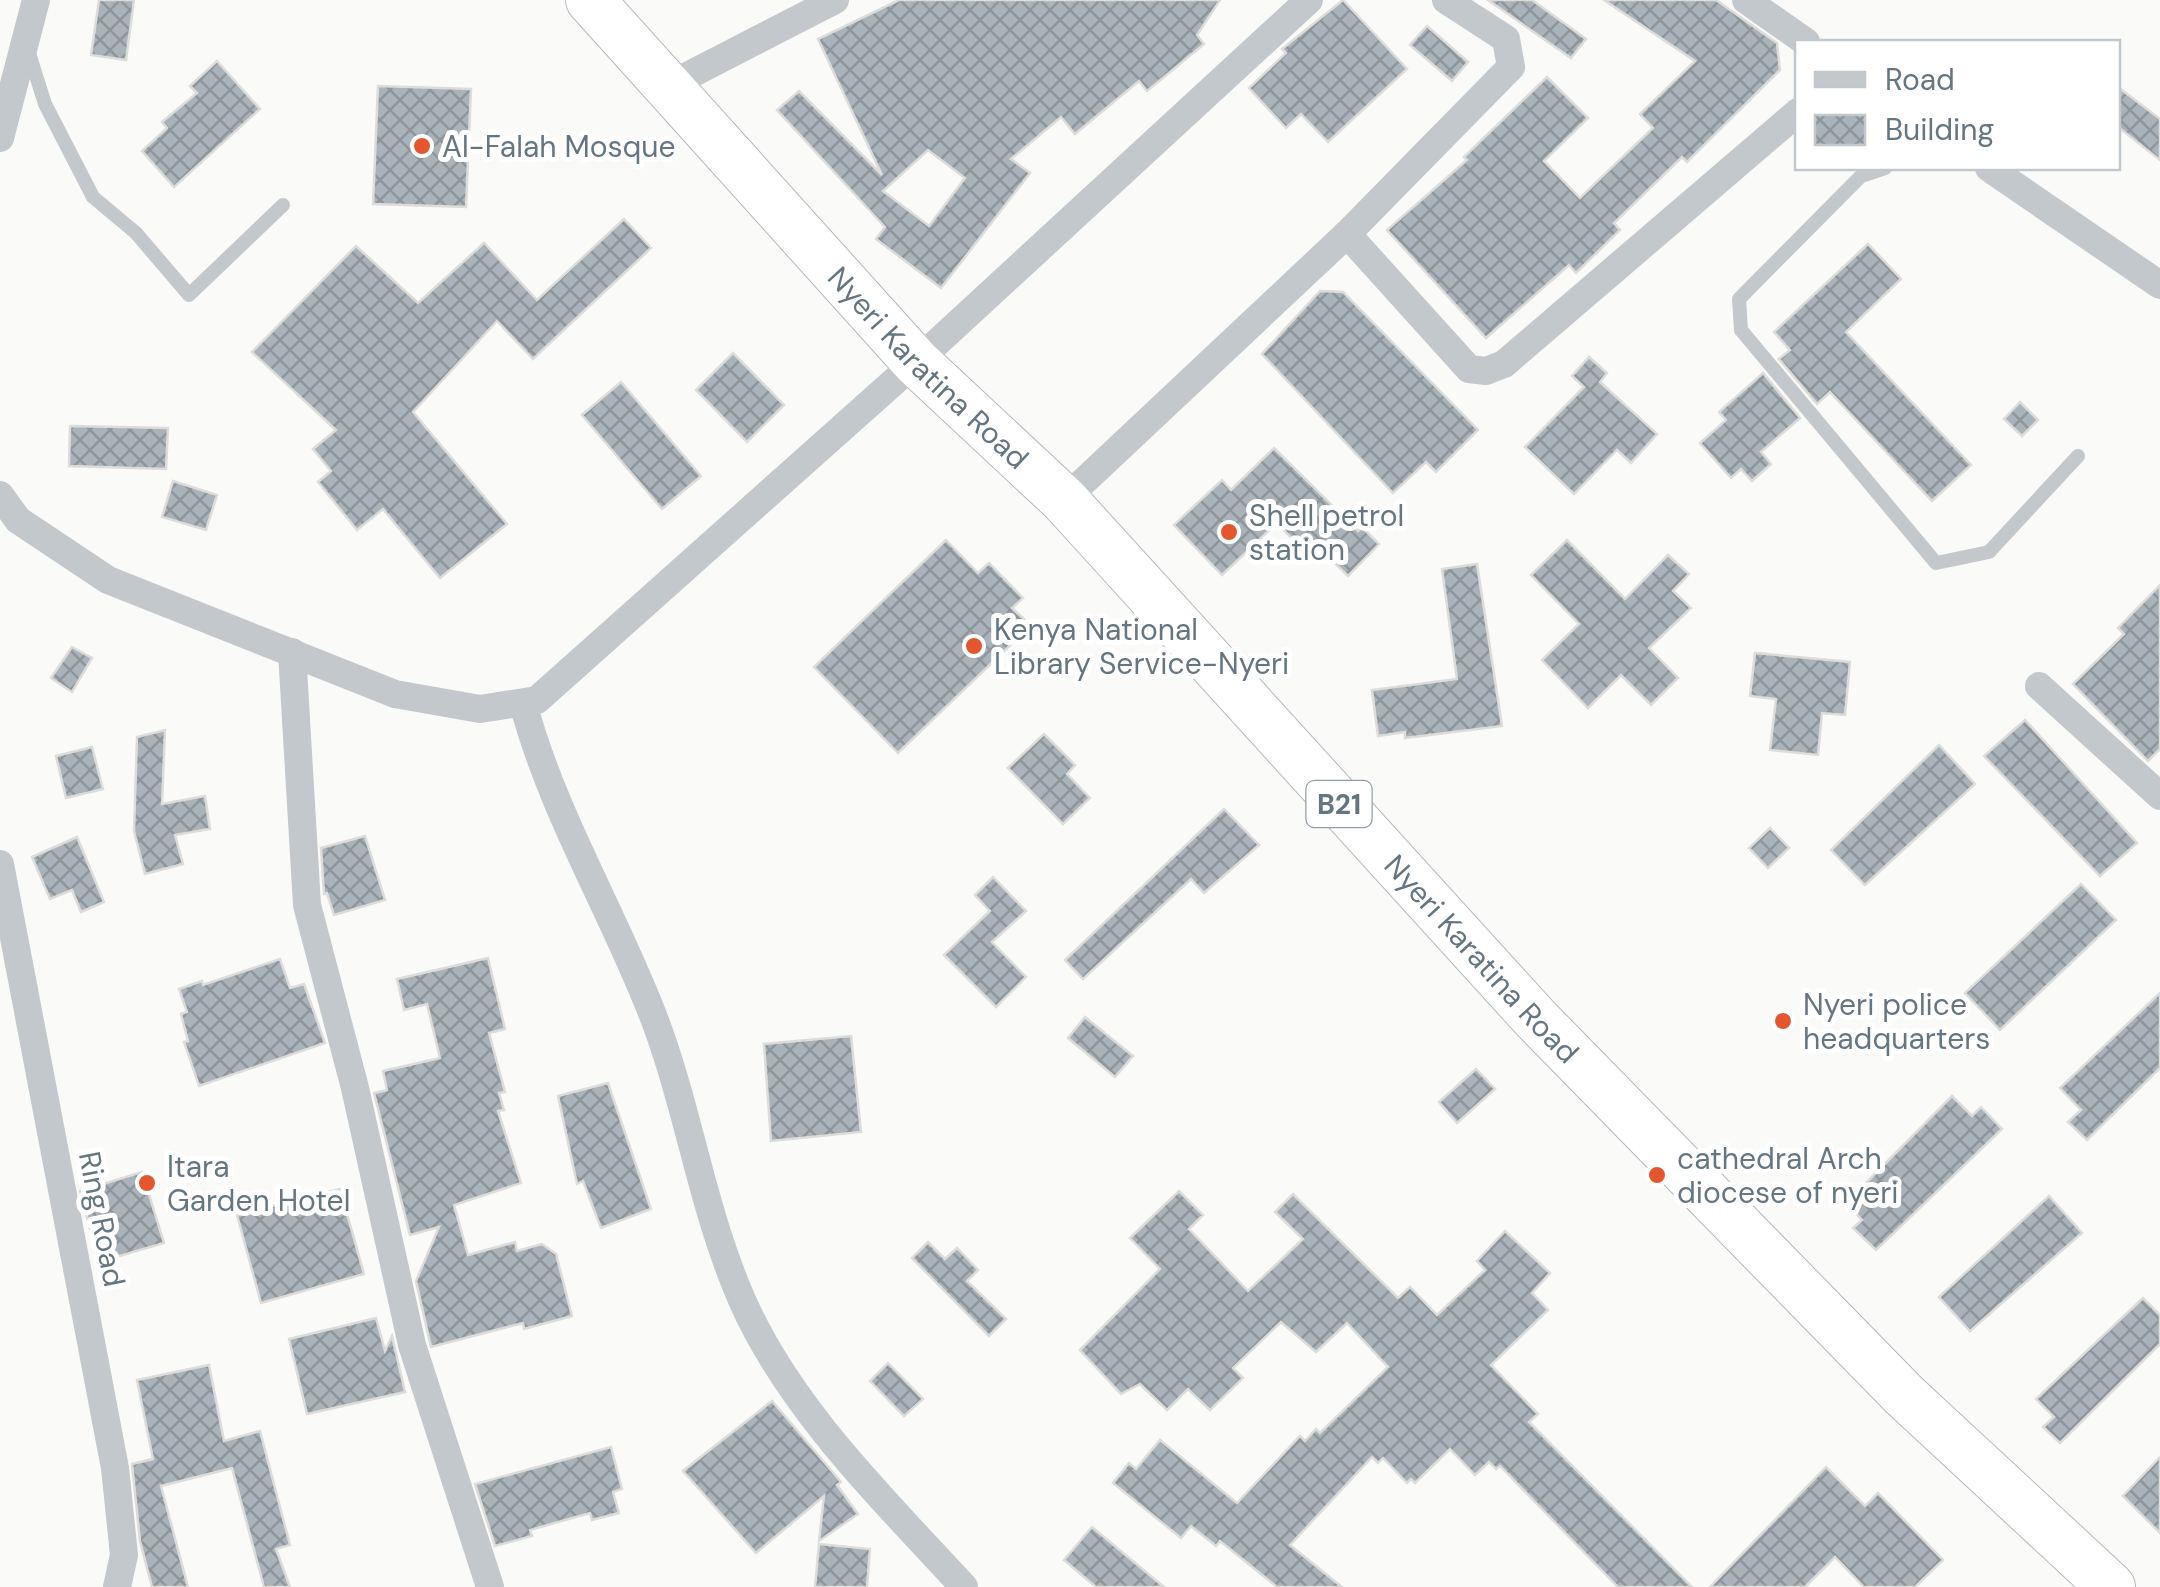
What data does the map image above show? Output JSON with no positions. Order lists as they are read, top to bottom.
{
  "streets": {
    "highway": ["Nyeri Karatina Road", "B21"],
    "street": ["Ring Road"]
  },
  "places": [
    "Al-Falah Mosque",
    "Shell petrol station",
    "Kenya National Library Service-Nyeri",
    "Nyeri police headquarters",
    "cathedral Arch diocese of nyeri",
    "Itara Garden Hotel"
  ],
  "legend": ["Road", "Building"]
}
